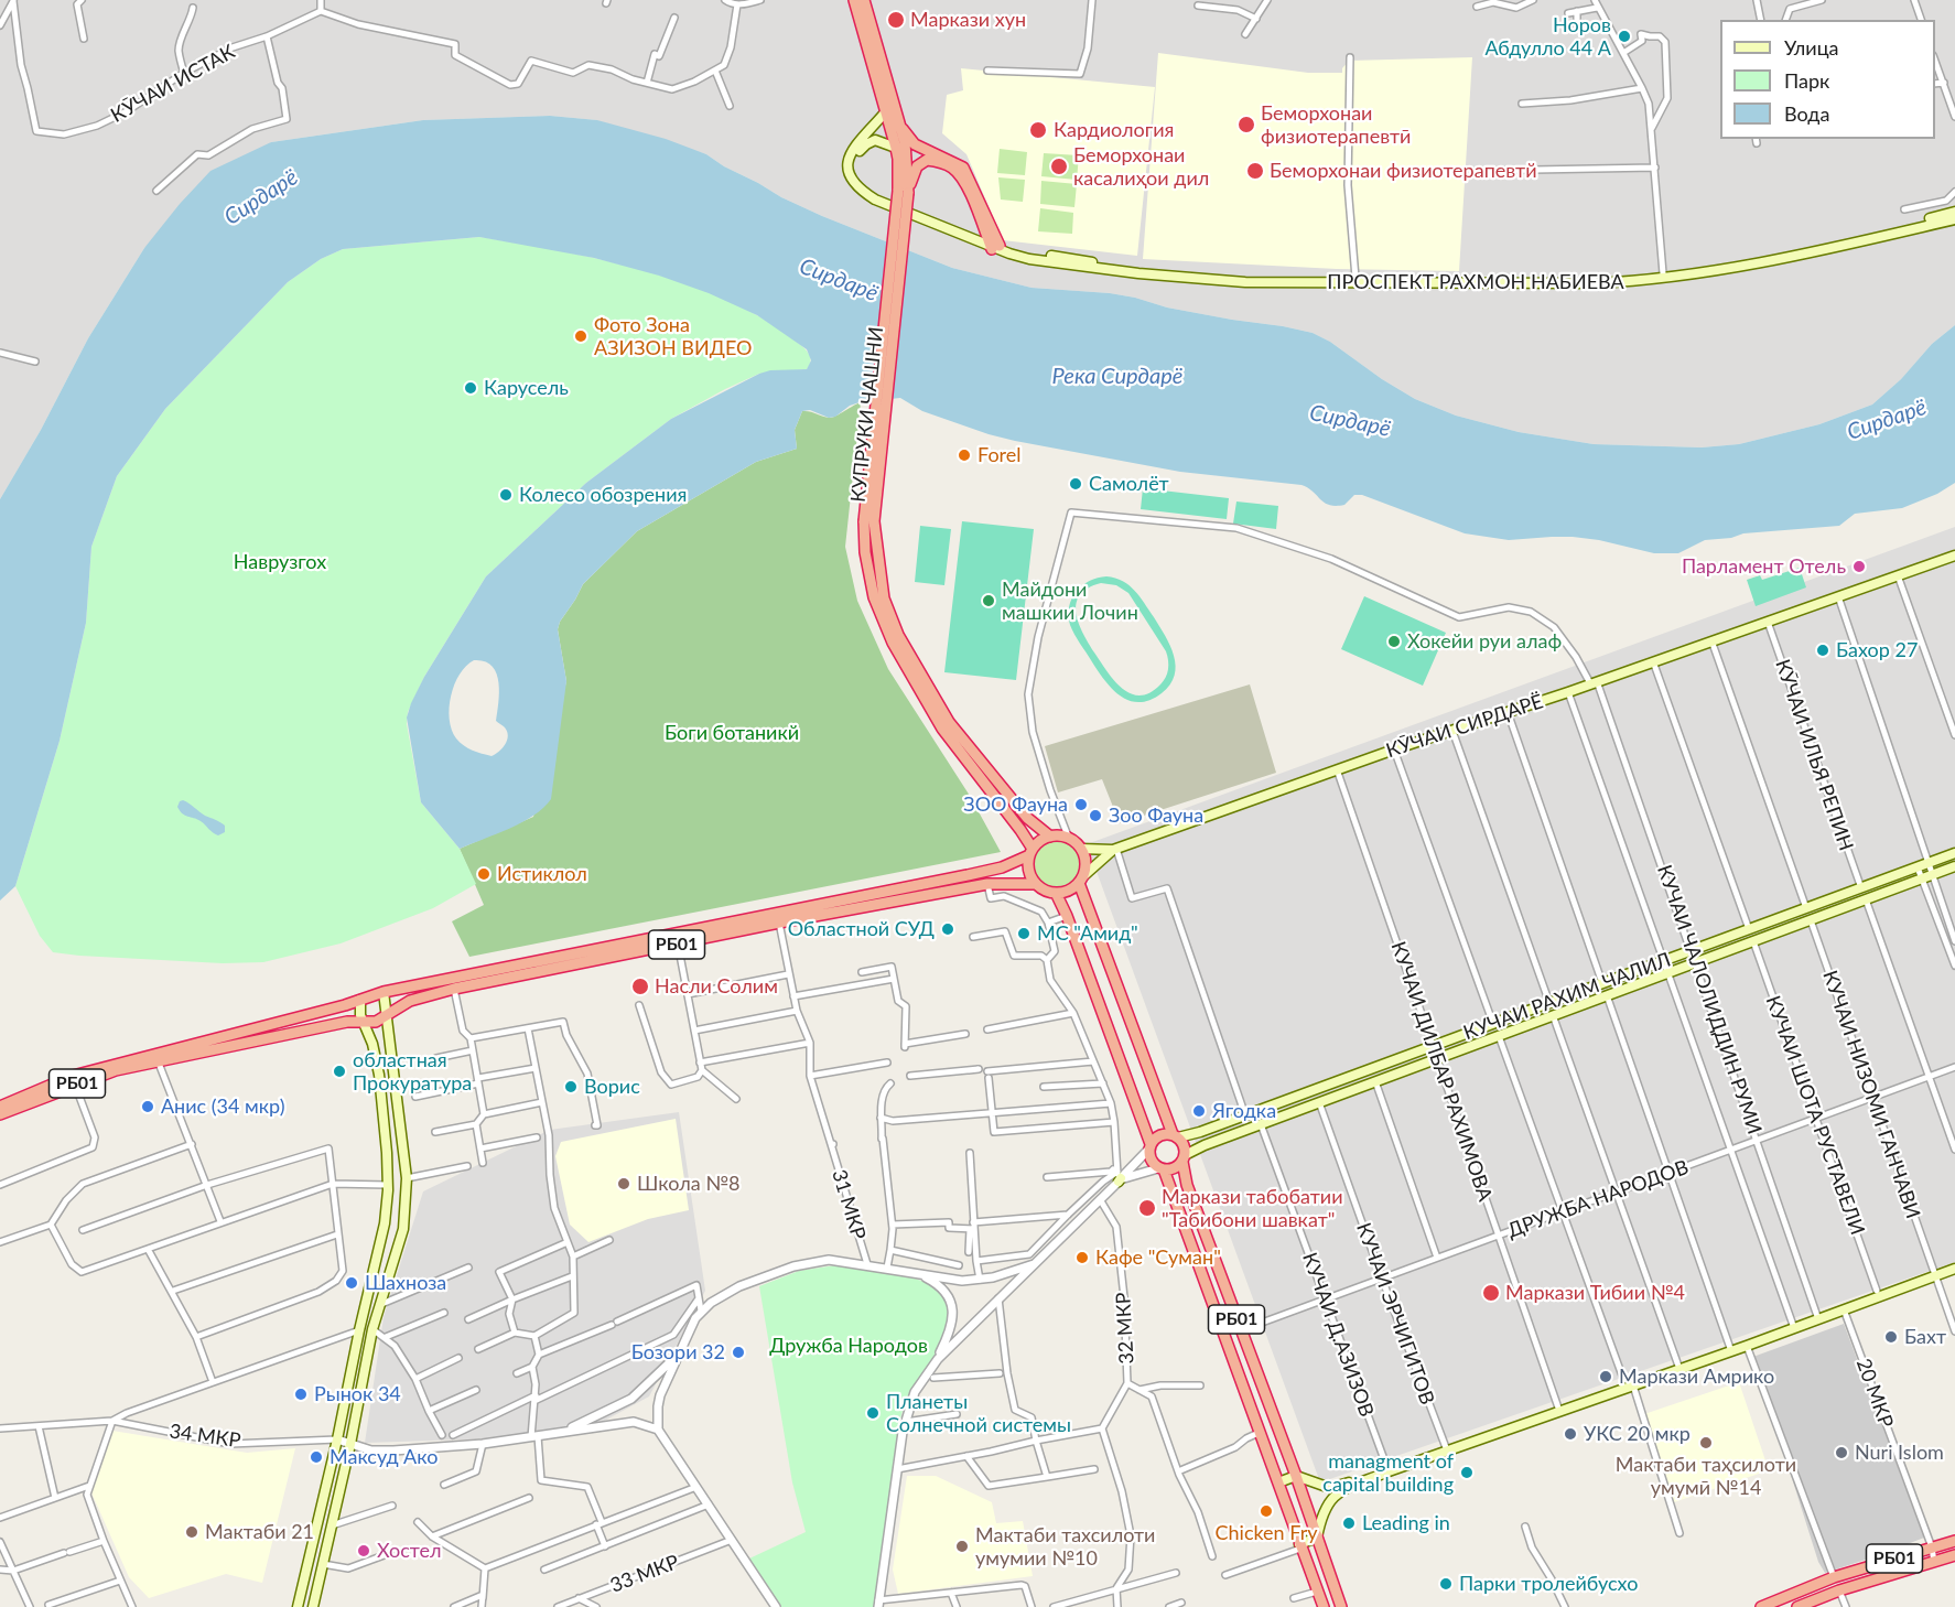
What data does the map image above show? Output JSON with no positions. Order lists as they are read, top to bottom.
{
  "streets": {
    "highway": ["КУПРУКИ ЧАШНИ", "РБ01"],
    "main road": ["ПРОСПЕКТ РАХМОН НАБИЕВА", "КӮЧАИ СИРДАРЁ", "КУЧАИ РАХИМ ЧАЛИЛ"],
    "street": [
      "КӮЧАИ ИСТАК",
      "КӮЧАИ ИЛЬЯ РЕПИН",
      "КУЧАИ ЧАЛОЛИДДИН РУМИ",
      "КУЧАИ ДИЛБАР РАХИМОВА",
      "КУЧАИ НИЗОМИ ГАНЧАВИ",
      "КУЧАИ ШОТА РУСТАВЕЛИ",
      "ДРУЖБА НАРОДОВ",
      "31 МКР",
      "КУЧАИ ЭРЧИГИТОВ",
      "32 МКР",
      "КУЧАИ Д.АЗИЗОВ",
      "20 МКР",
      "34 МКР",
      "33 МКР"
    ]
  },
  "crossings": [
    ["КӮЧАИ СИРДАРЁ", "КӮЧАИ ИЛЬЯ РЕПИН"],
    ["КӮЧАИ СИРДАРЁ", "КУЧАИ ЧАЛОЛИДДИН РУМИ"],
    ["КӮЧАИ СИРДАРЁ", "КУЧАИ ДИЛБАР РАХИМОВА"],
    ["КӮЧАИ ИЛЬЯ РЕПИН", "КУЧАИ РАХИМ ЧАЛИЛ"],
    ["РБ01", "КУЧАИ РАХИМ ЧАЛИЛ"],
    ["РБ01", "КУЧАИ ЧАЛОЛИДДИН РУМИ"],
    ["РБ01", "ДРУЖБА НАРОДОВ"],
    ["РБ01", "31 МКР"],
    ["РБ01", "20 МКР"],
    ["КУЧАИ РАХИМ ЧАЛИЛ", "КУЧАИ ЧАЛОЛИДДИН РУМИ"],
    ["КУЧАИ РАХИМ ЧАЛИЛ", "КУЧАИ ДИЛБАР РАХИМОВА"],
    ["КУЧАИ РАХИМ ЧАЛИЛ", "КУЧАИ НИЗОМИ ГАНЧАВИ"],
    ["КУЧАИ РАХИМ ЧАЛИЛ", "КУЧАИ ШОТА РУСТАВЕЛИ"],
    ["КУЧАИ РАХИМ ЧАЛИЛ", "КУЧАИ ЭРЧИГИТОВ"],
    ["КУЧАИ РАХИМ ЧАЛИЛ", "КУЧАИ Д.АЗИЗОВ"],
    ["КУЧАИ ЧАЛОЛИДДИН РУМИ", "ДРУЖБА НАРОДОВ"],
    ["КУЧАИ ДИЛБАР РАХИМОВА", "ДРУЖБА НАРОДОВ"],
    ["КУЧАИ НИЗОМИ ГАНЧАВИ", "ДРУЖБА НАРОДОВ"],
    ["КУЧАИ ШОТА РУСТАВЕЛИ", "ДРУЖБА НАРОДОВ"],
    ["ДРУЖБА НАРОДОВ", "КУЧАИ ЭРЧИГИТОВ"],
    ["ДРУЖБА НАРОДОВ", "КУЧАИ Д.АЗИЗОВ"]
  ],
  "water": ["Сирдарё", "Река Сирдарё"],
  "parks": ["Наврузгох", "Боги ботаникй", "Дружба Народов"],
  "places": [
    "Маркази хун",
    "Норов Абдулло 44 А",
    "Беморхонаи физиотерапевтӣ",
    "Кардиология",
    "Беморхонаи касалиҳои дил",
    "Беморхонаи физиотерапевтй",
    "Фото Зона АЗИЗОН ВИДЕО",
    "Карусель",
    "Forel",
    "Самолёт",
    "Колесо обозрения",
    "Парламент Отель",
    "Майдони машкии Лочин",
    "Хокейи руи алаф",
    "Бахор 27",
    "ЗОО Фауна",
    "Зоо Фауна",
    "Истиклол",
    "Областной СУД",
    "МС \"Амид\"",
    "Насли Солим",
    "областная Прокуратура",
    "Ворис",
    "Анис (34 мкр)",
    "Ягодка",
    "Школа №8",
    "Маркази табобатии \"Табибони шавкат\"",
    "Кафе \"Суман\"",
    "Шахноза",
    "Маркази Тибии №4",
    "Бахт",
    "Бозори 32",
    "Маркази Амрико",
    "Рынок 34",
    "Планеты Солнечной системы",
    "УКС 20 мкр",
    "Мактаби таҳсилоти умумӣ №14",
    "Nuri Islom",
    "Максуд Ако",
    "managment of capital building",
    "Chicken Fry",
    "Leading in",
    "Мактаби 21",
    "Мактаби тахсилоти умумии №10",
    "Хостел",
    "Парки тролейбусхо"
  ],
  "legend": ["Улица", "Парк", "Вода"]
}
